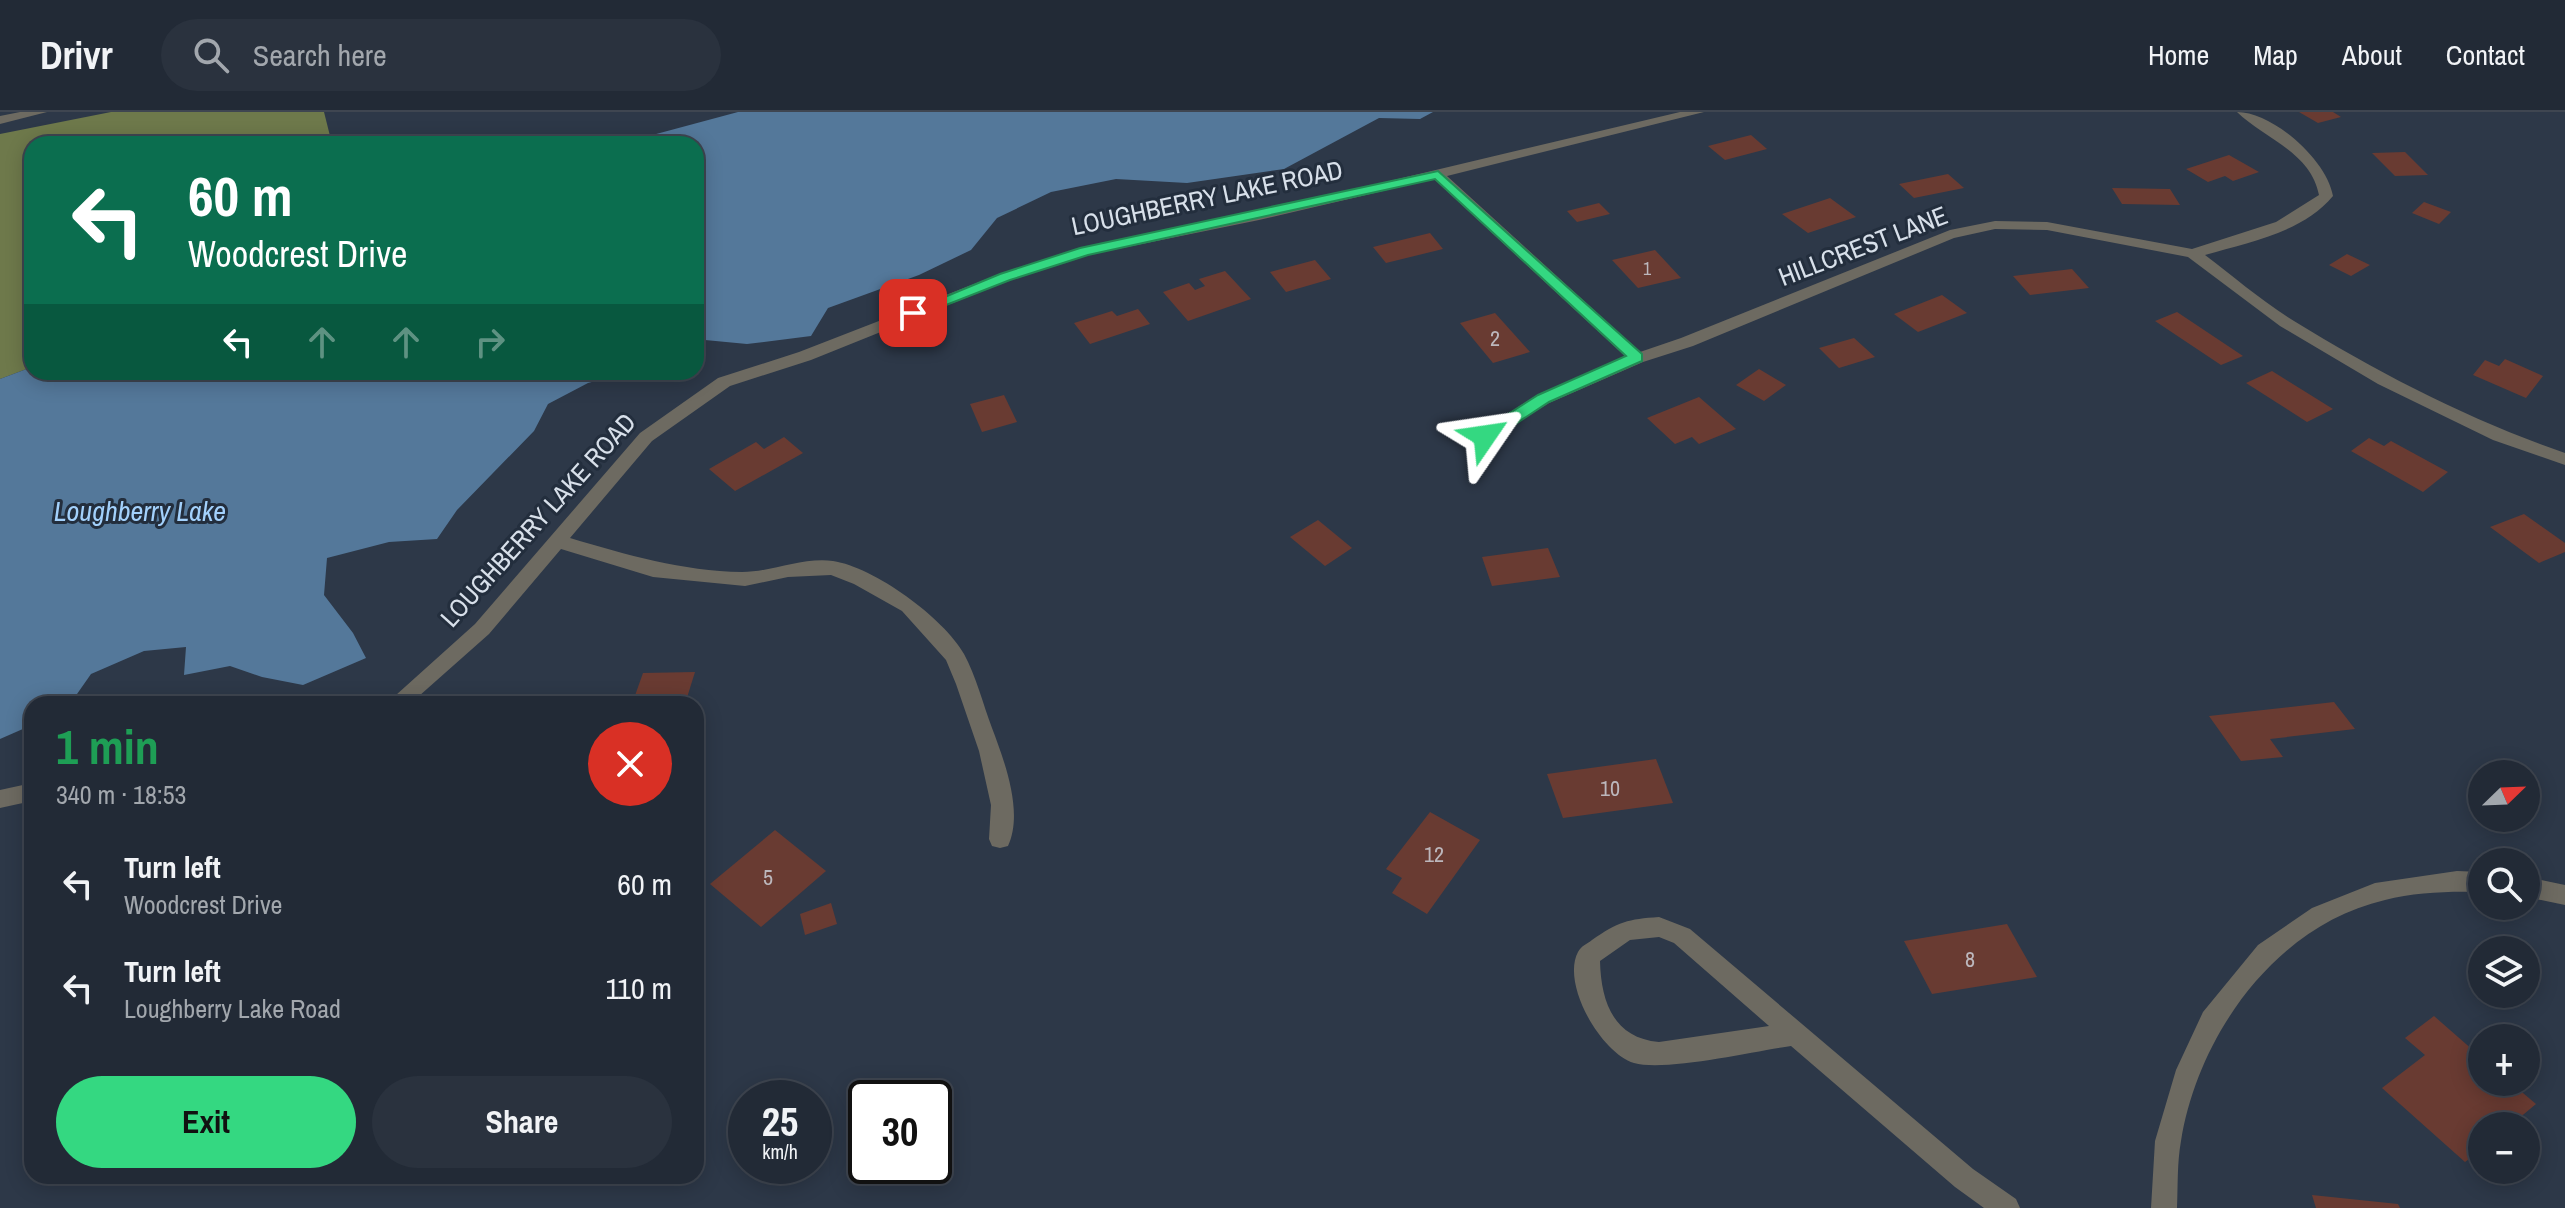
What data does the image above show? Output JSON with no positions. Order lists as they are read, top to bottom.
{
  "streets": {
    "street": ["LOUGHBERRY LAKE ROAD", "HILLCREST LANE"]
  },
  "water": ["Loughberry Lake"],
  "house_numbers": [
    "1",
    "2",
    "10",
    "12",
    "5",
    "8"
  ],
  "north": "top right",
  "page": {
    "header": "Drivr",
    "search": "Search here",
    "nav": [
      "Home",
      "Map",
      "About",
      "Contact"
    ],
    "turn": ["60 m", "Woodcrest Drive"],
    "heading": ["1 min", "340 m · 18:53"],
    "map_buttons": ["+", "−"],
    "list": [
      {
        "name": "Turn left",
        "note": "Woodcrest Drive",
        "value": "60 m"
      },
      {
        "name": "Turn left",
        "note": "Loughberry Lake Road",
        "value": "110 m"
      }
    ],
    "buttons": ["Exit", "Share"],
    "speed": "25 km/h",
    "limit": "30"
  }
}
